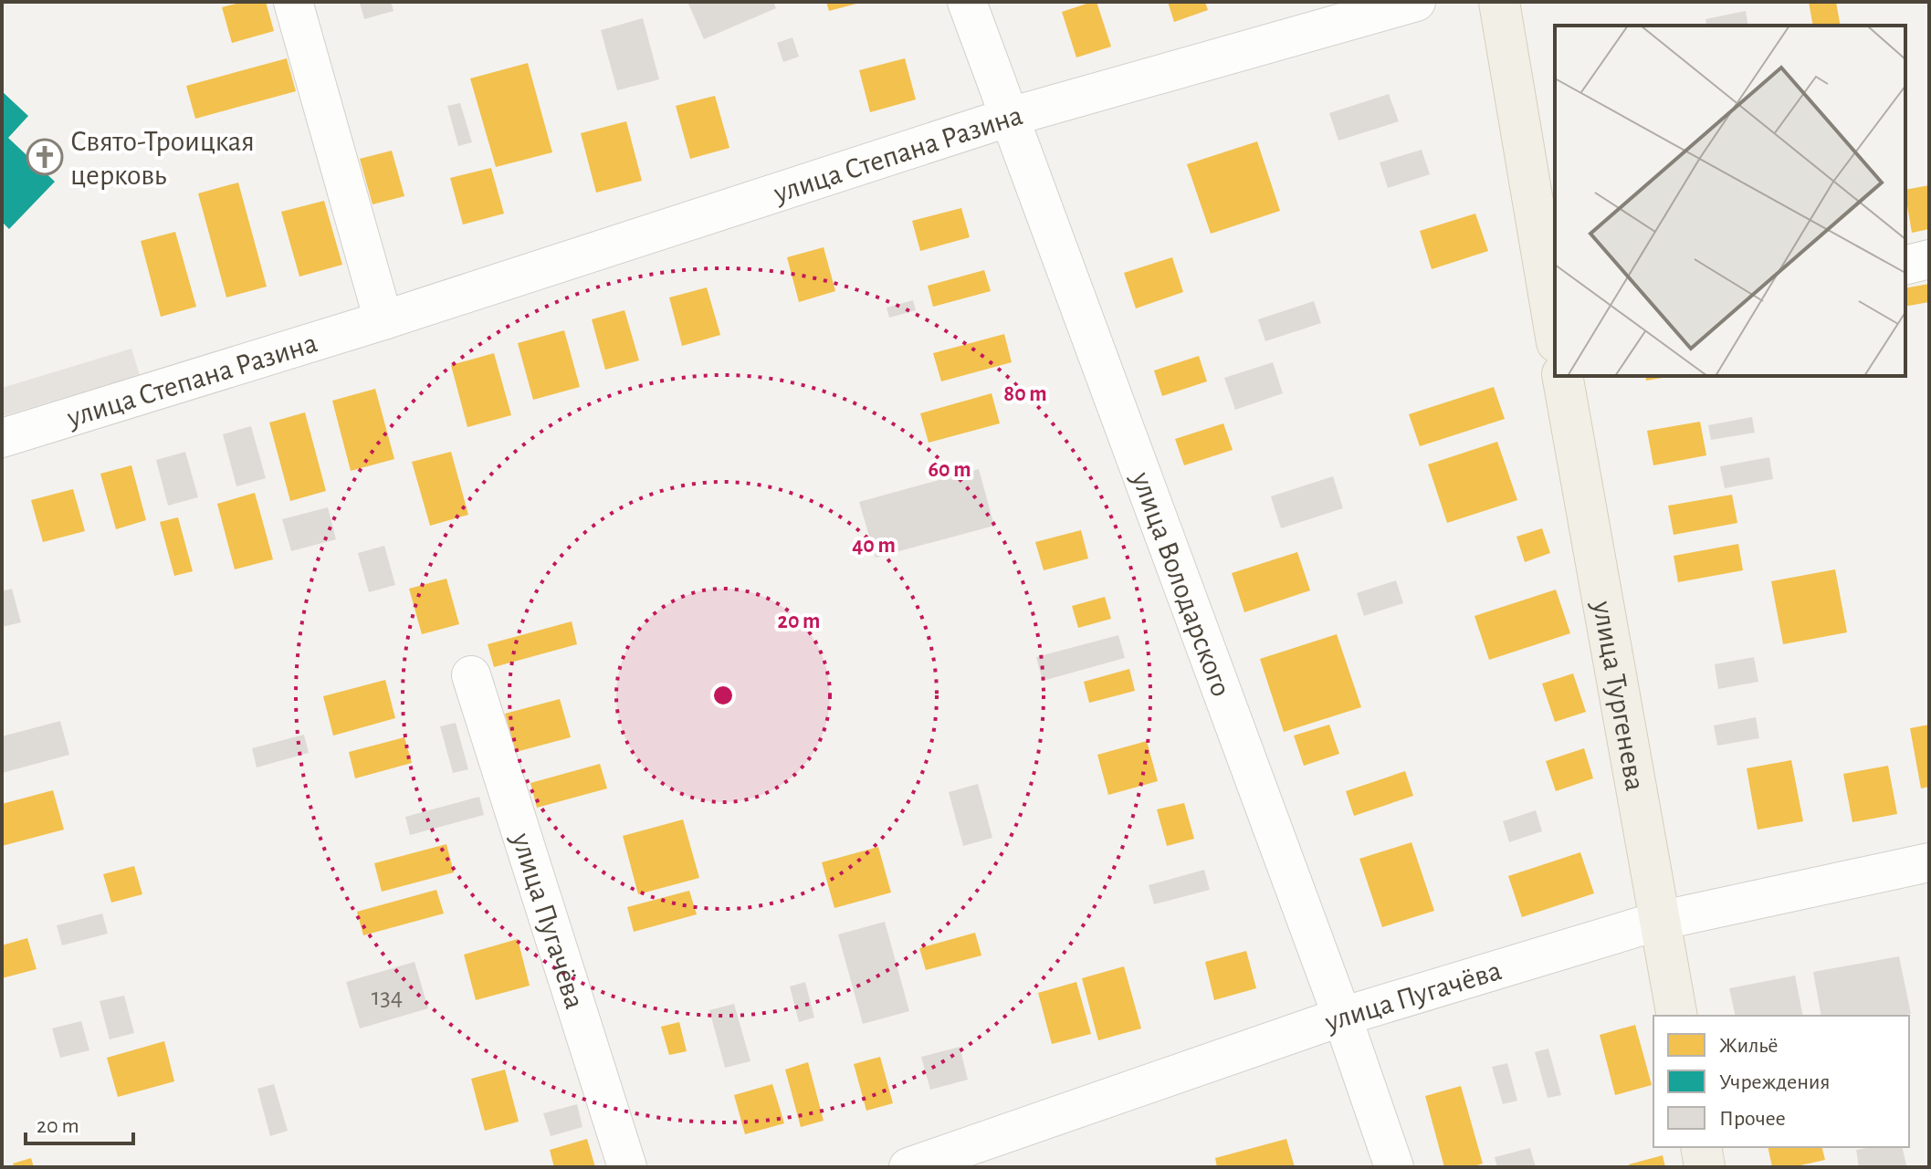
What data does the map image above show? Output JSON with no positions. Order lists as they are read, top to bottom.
{
  "streets": {
    "main road": ["улица Тургенева"],
    "street": ["улица Степана Разина", "улица Володарского", "улица Пугачёва"]
  },
  "crossings": [
    ["улица Степана Разина", "улица Володарского"],
    ["улица Володарского", "улица Пугачёва"],
    ["улица Тургенева", "улица Пугачёва"]
  ],
  "places": {
    "church": ["Свято-Троицкая церковь"]
  },
  "house_numbers": ["134"],
  "legend": ["Жильё", "Учреждения", "Прочее"],
  "scale_bar": "20 m",
  "rings": [
    "80 m",
    "60 m",
    "40 m",
    "20 m"
  ]
}
